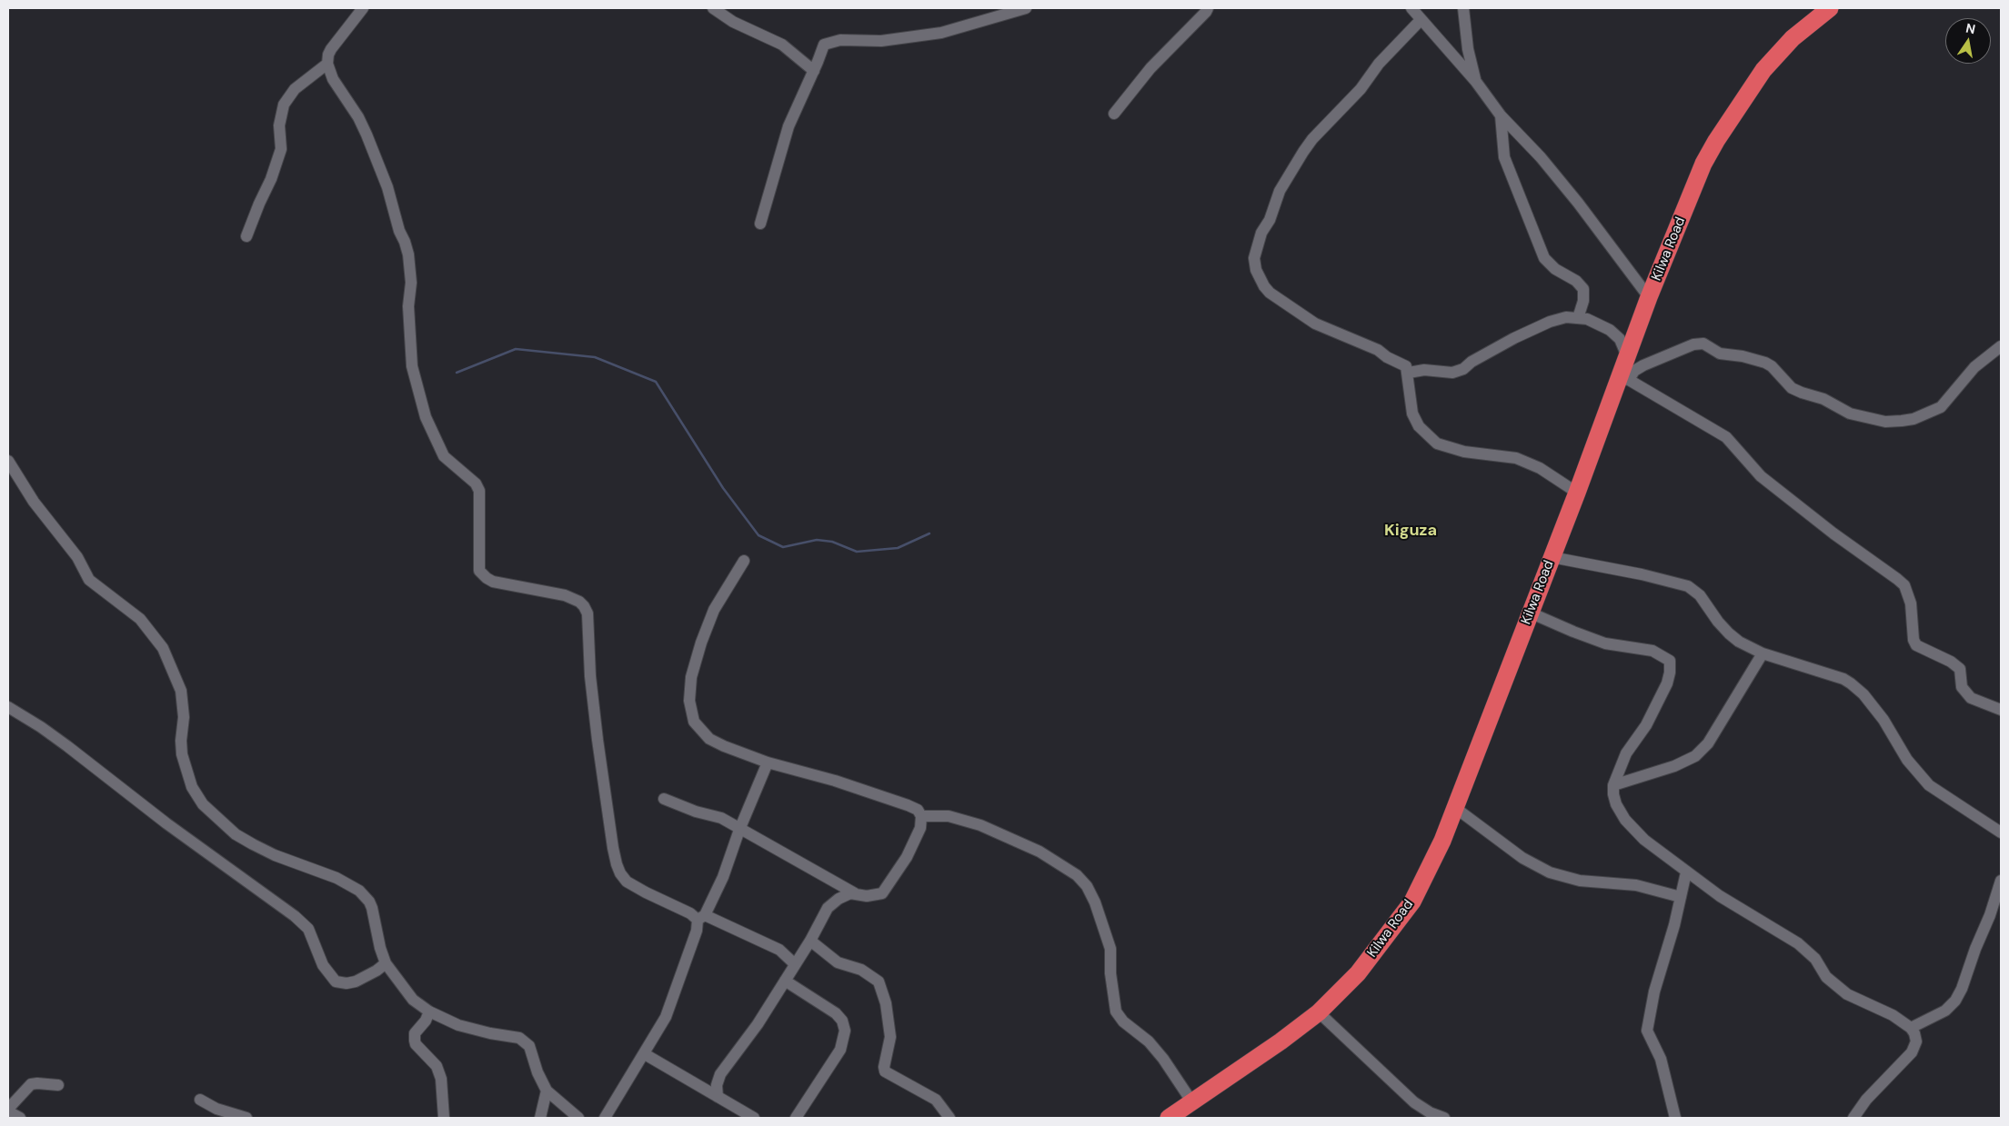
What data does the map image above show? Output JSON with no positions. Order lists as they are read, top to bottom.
{
  "streets": {
    "highway": ["Kilwa Road"]
  },
  "districts": ["Kiguza"],
  "north": "top"
}
